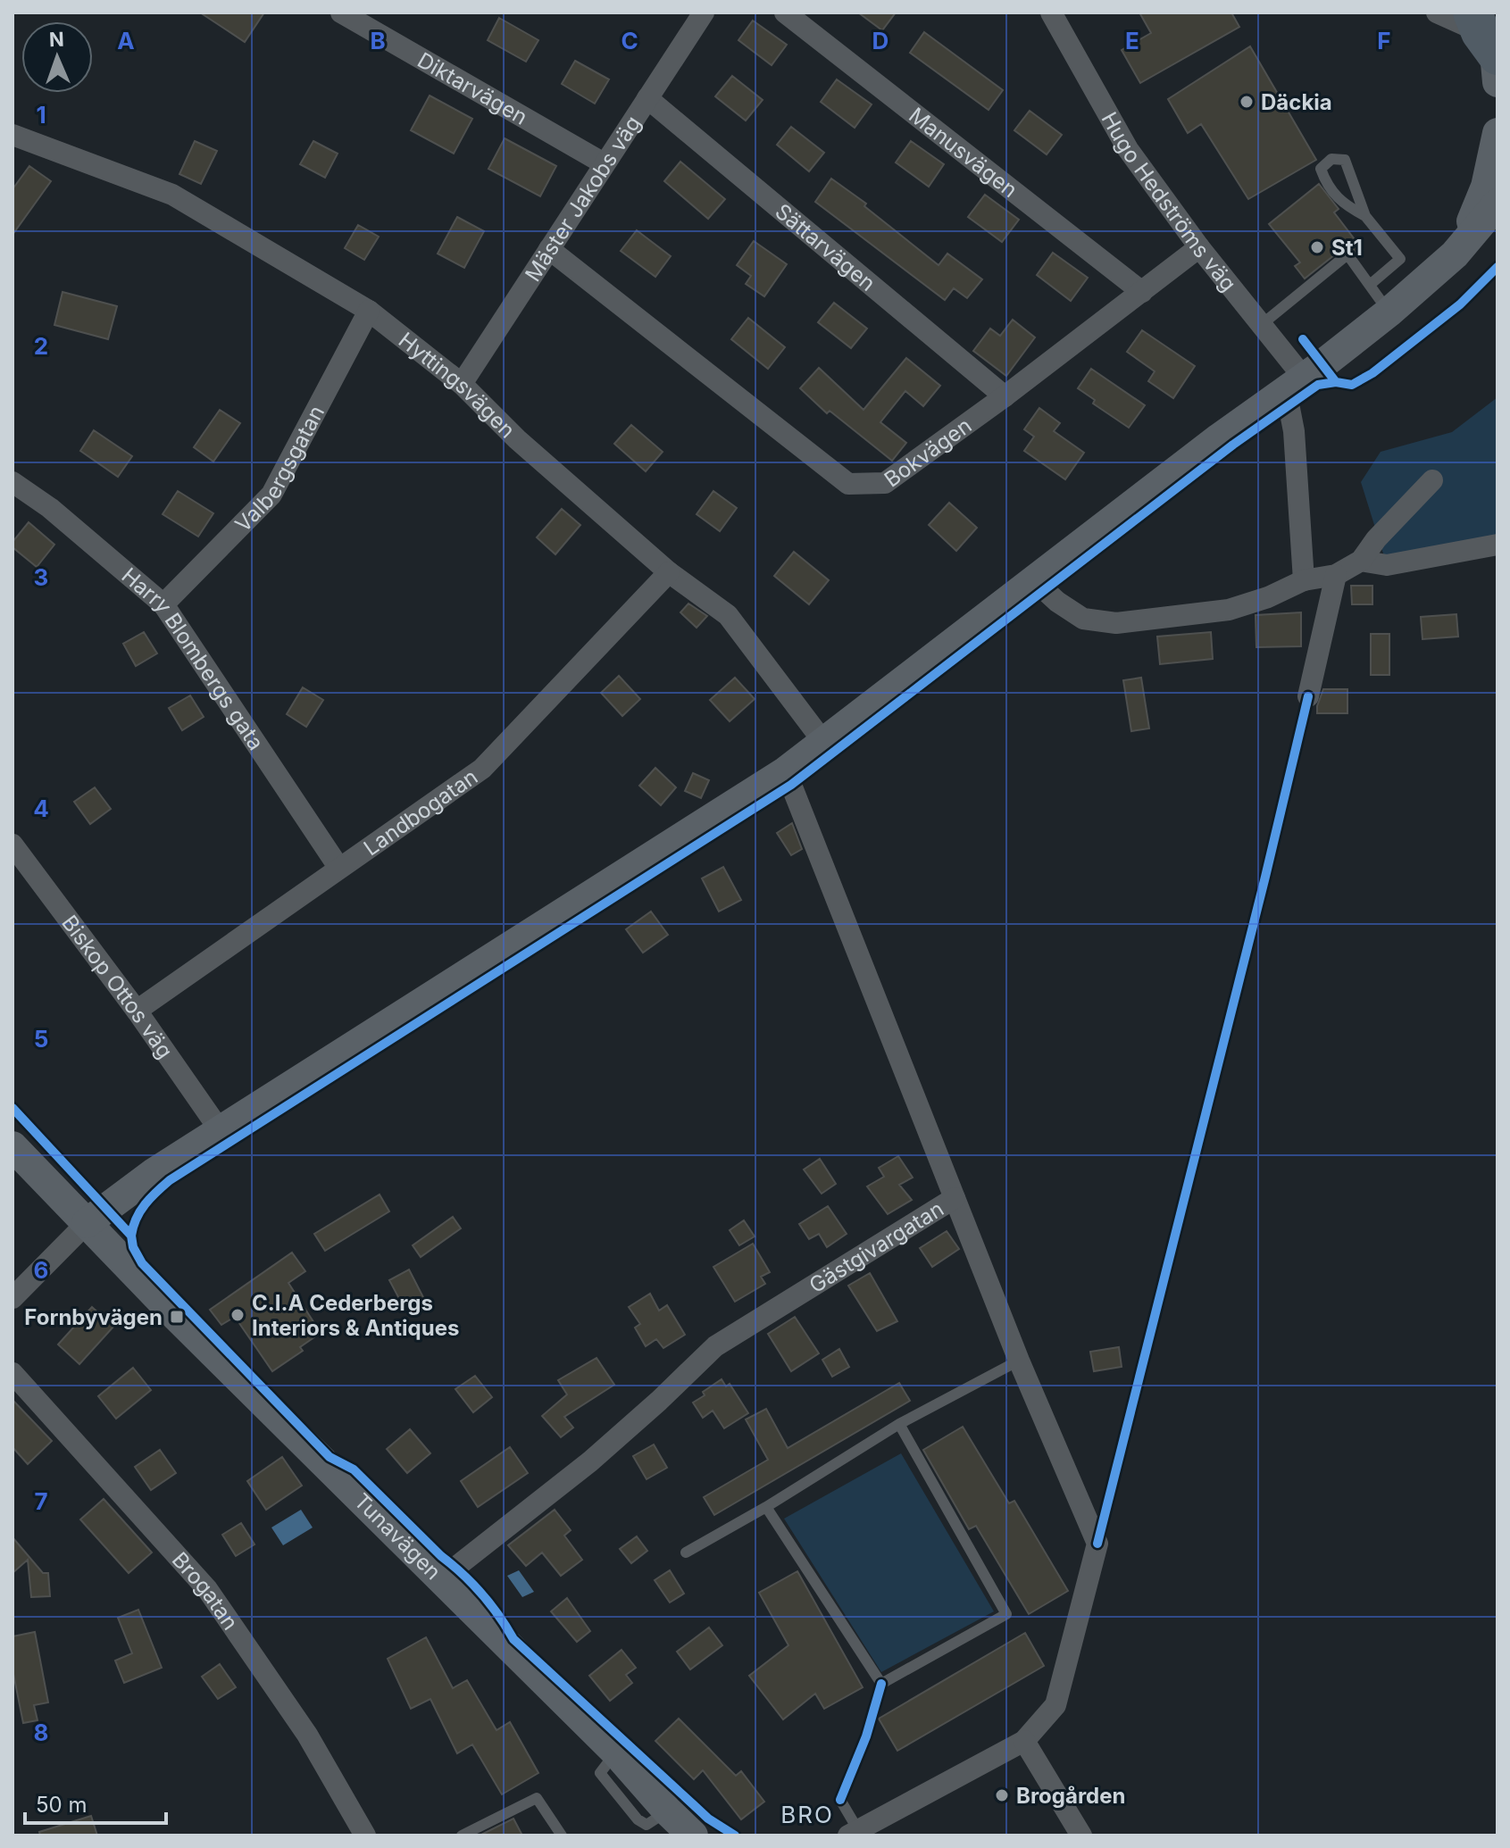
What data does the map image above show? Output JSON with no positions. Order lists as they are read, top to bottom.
{
  "streets": {
    "street": [
      "Diktarvägen",
      "Manusvägen",
      "Mäster Jakobs väg",
      "Hugo Hedströms väg",
      "Sättarvägen",
      "Hyttingsvägen",
      "Bokvägen",
      "Valbergsgatan",
      "Harry Blombergs gata",
      "Landbogatan",
      "Biskop Ottos väg",
      "Gästgivargatan",
      "Tunavägen",
      "Brogatan"
    ]
  },
  "crossings": [
    ["Diktarvägen", "Mäster Jakobs väg"],
    ["Manusvägen", "Bokvägen"],
    ["Mäster Jakobs väg", "Sättarvägen"],
    ["Mäster Jakobs väg", "Hyttingsvägen"],
    ["Mäster Jakobs väg", "Bokvägen"],
    ["Hugo Hedströms väg", "Bokvägen"],
    ["Sättarvägen", "Bokvägen"],
    ["Hyttingsvägen", "Valbergsgatan"],
    ["Hyttingsvägen", "Landbogatan"],
    ["Valbergsgatan", "Harry Blombergs gata"],
    ["Harry Blombergs gata", "Landbogatan"],
    ["Landbogatan", "Biskop Ottos väg"],
    ["Gästgivargatan", "Tunavägen"]
  ],
  "districts": ["BRO"],
  "places": {
    "other": [
      "Däckia",
      "St1",
      "C.I.A Cederbergs Interiors & Antiques",
      "Brogården"
    ],
    "transit": ["Fornbyvägen"]
  },
  "scale_bar": "50 m",
  "north": "top",
  "grid": {
    "columns": [
      "A",
      "B",
      "C",
      "D",
      "E",
      "F"
    ],
    "rows": [
      "1",
      "2",
      "3",
      "4",
      "5",
      "6",
      "7",
      "8"
    ]
  }
}
